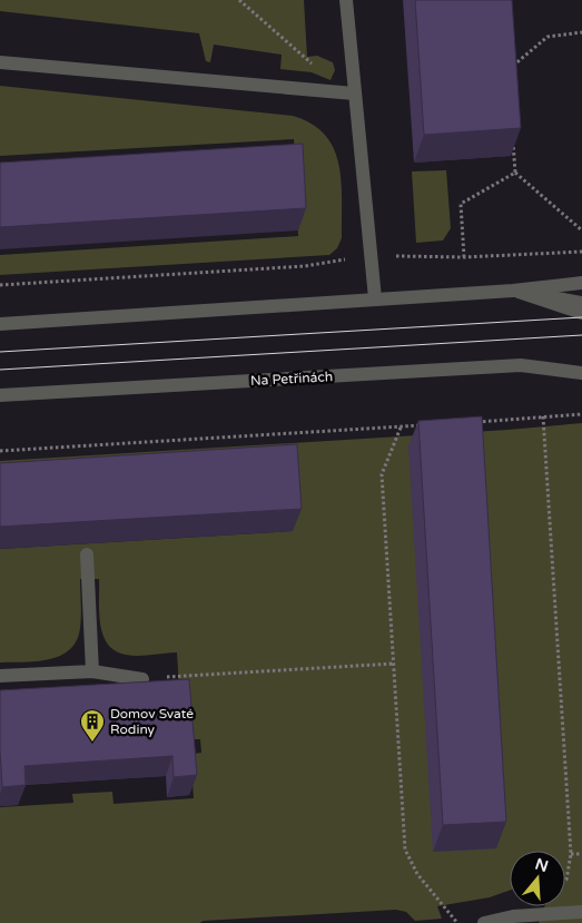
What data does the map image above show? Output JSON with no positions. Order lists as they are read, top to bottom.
{
  "streets": {
    "street": ["Na Petřinách"]
  },
  "places": {
    "building": ["Domov Svaté Rodiny"]
  },
  "north": "top"
}
